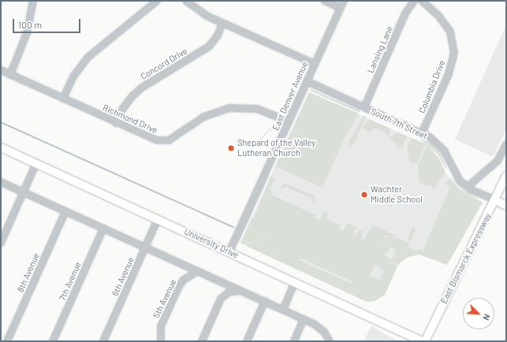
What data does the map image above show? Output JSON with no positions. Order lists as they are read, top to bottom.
{
  "streets": {
    "main road": ["South 7th Street", "University Drive", "East Bismarck Expressway"],
    "street": [
      "Lansing Lane",
      "Concord Drive",
      "Columbia Drive",
      "East Denver Avenue",
      "Richmond Drive",
      "8th Avenue",
      "6th Avenue",
      "7th Avenue",
      "5th Avenue"
    ]
  },
  "crossings": [
    ["Lansing Lane", "South 7th Street"],
    ["Concord Drive", "Richmond Drive"],
    ["Columbia Drive", "South 7th Street"],
    ["East Denver Avenue", "Richmond Drive"],
    ["East Denver Avenue", "South 7th Street"],
    ["East Denver Avenue", "University Drive"],
    ["South 7th Street", "East Bismarck Expressway"],
    ["University Drive", "6th Avenue"]
  ],
  "places": ["Shepard of the Valley Lutheran Church", "Wachter Middle School"],
  "scale_bar": "100 m",
  "north": "bottom right"
}
